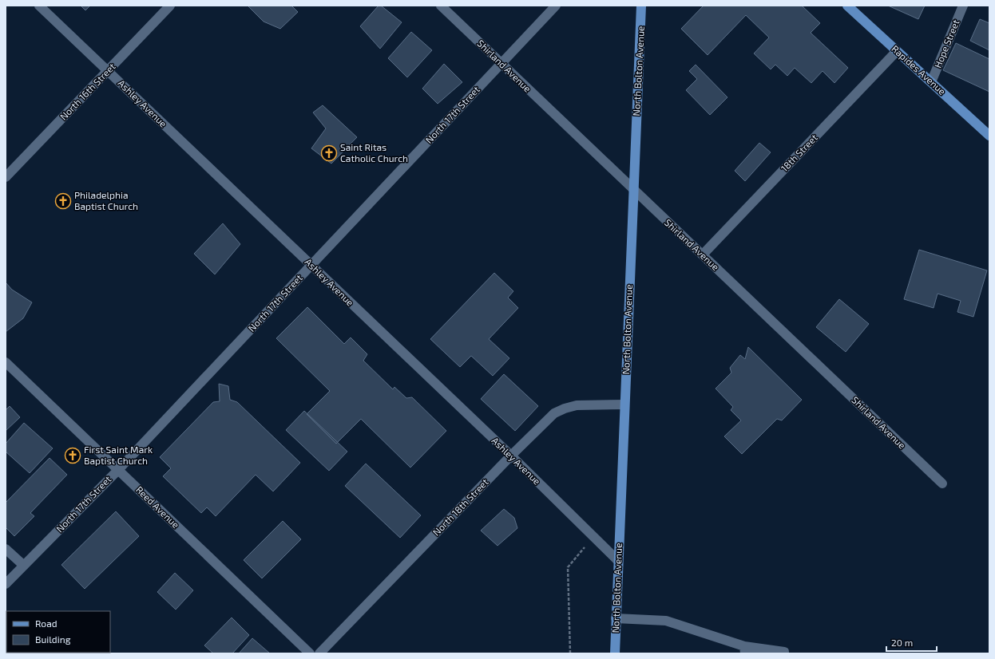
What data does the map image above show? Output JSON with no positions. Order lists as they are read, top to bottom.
{
  "streets": {
    "main road": ["Rapides Avenue", "North Bolton Avenue"],
    "street": [
      "Hope Street",
      "Shirland Avenue",
      "North 16th Street",
      "Ashley Avenue",
      "North 17th Street",
      "18th Street",
      "Reed Avenue",
      "North 18th Street"
    ]
  },
  "crossings": [
    ["Hope Street", "Rapides Avenue"],
    ["Shirland Avenue", "North Bolton Avenue"],
    ["Shirland Avenue", "North 17th Street"],
    ["Shirland Avenue", "18th Street"],
    ["Rapides Avenue", "18th Street"],
    ["North Bolton Avenue", "Ashley Avenue"],
    ["North Bolton Avenue", "North 18th Street"],
    ["North 16th Street", "Ashley Avenue"],
    ["Ashley Avenue", "North 17th Street"],
    ["Ashley Avenue", "North 18th Street"],
    ["North 17th Street", "Reed Avenue"]
  ],
  "places": {
    "church": ["Saint Ritas Catholic Church", "Philadelphia Baptist Church", "First Saint Mark Baptist Church"]
  },
  "legend": ["Road", "Building"],
  "scale_bar": "20 m"
}
